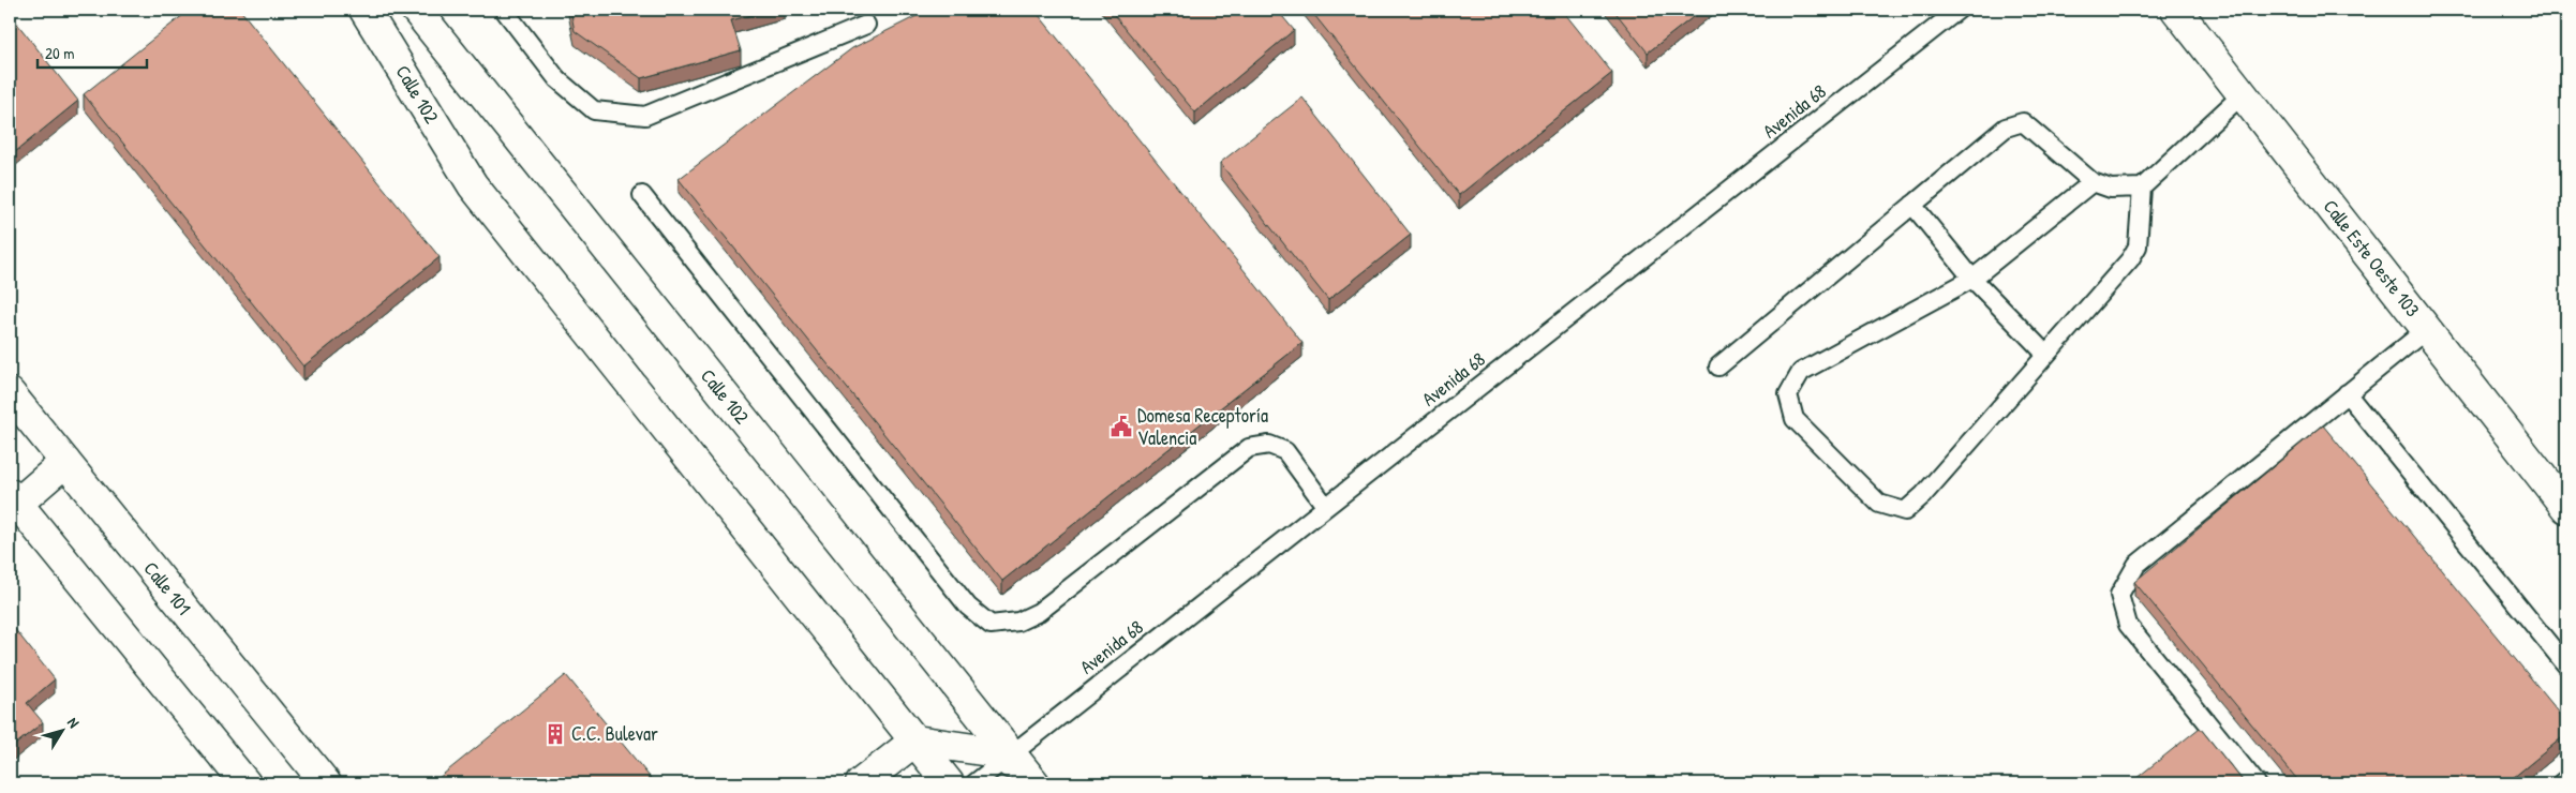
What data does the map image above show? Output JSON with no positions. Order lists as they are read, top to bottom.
{
  "streets": {
    "street": ["Calle 102", "Calle Este Oeste 103", "Calle 101"],
    "lane": ["Avenida 68"]
  },
  "crossings": [
    ["Calle 102", "Avenida 68"]
  ],
  "places": {
    "public building": ["Domesa Receptoría Valencia"],
    "building": ["C.C. Bulevar"]
  },
  "scale_bar": "20 m",
  "north": "top right"
}
